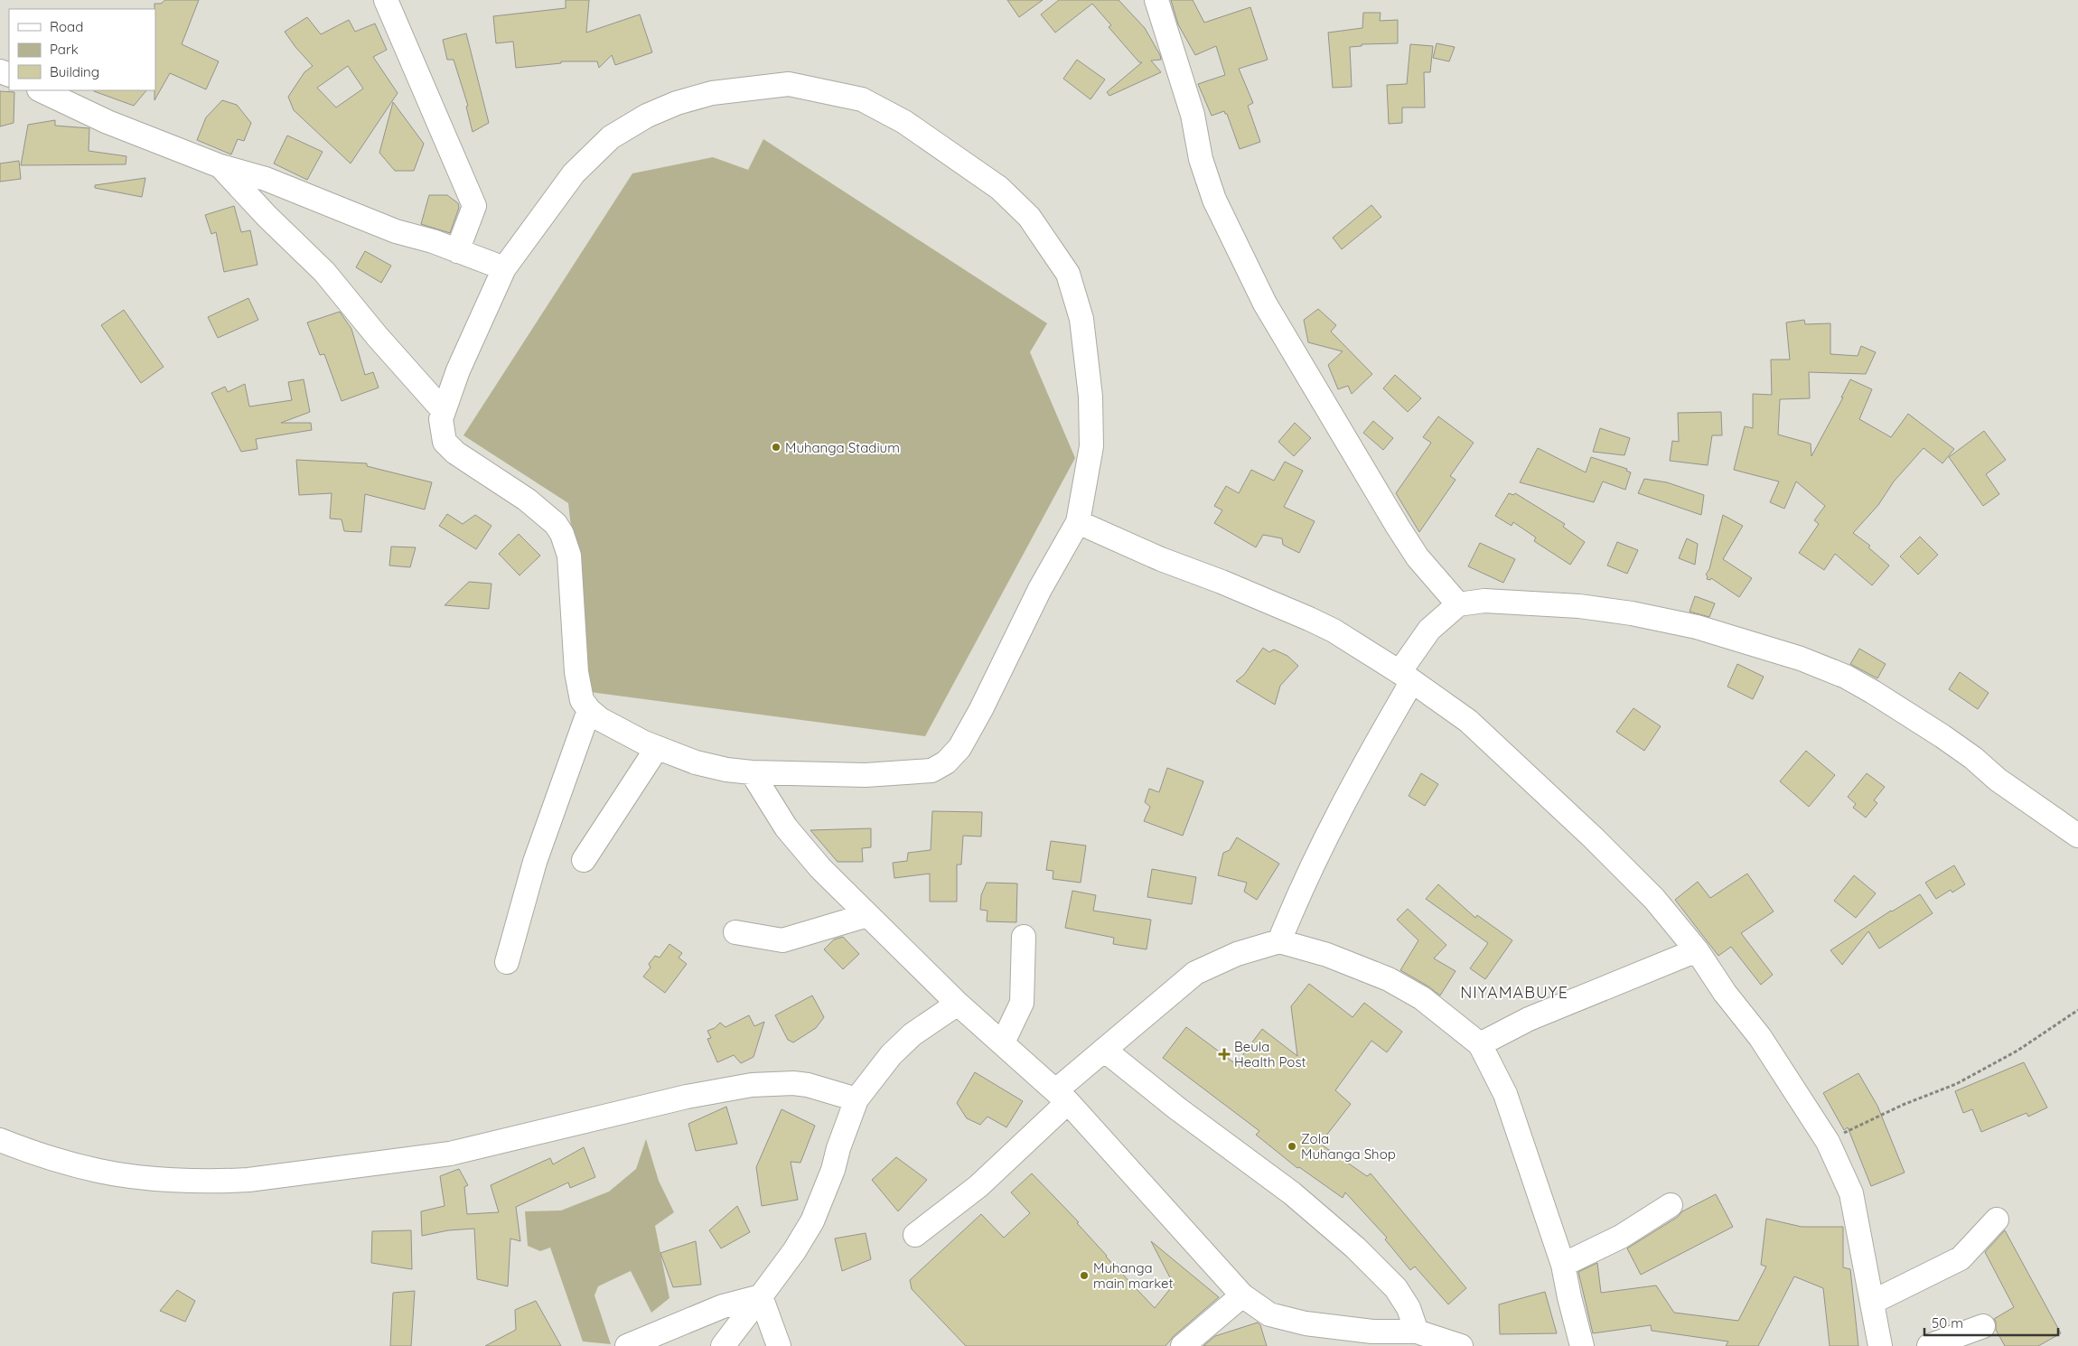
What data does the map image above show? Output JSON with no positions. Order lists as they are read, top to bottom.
{
  "districts": ["NIYAMABUYE"],
  "places": {
    "other": ["Muhanga Stadium", "Zola Muhanga Shop", "Muhanga main market"],
    "health": ["Beula Health Post"]
  },
  "legend": ["Road", "Park", "Building"],
  "scale_bar": "50 m"
}
